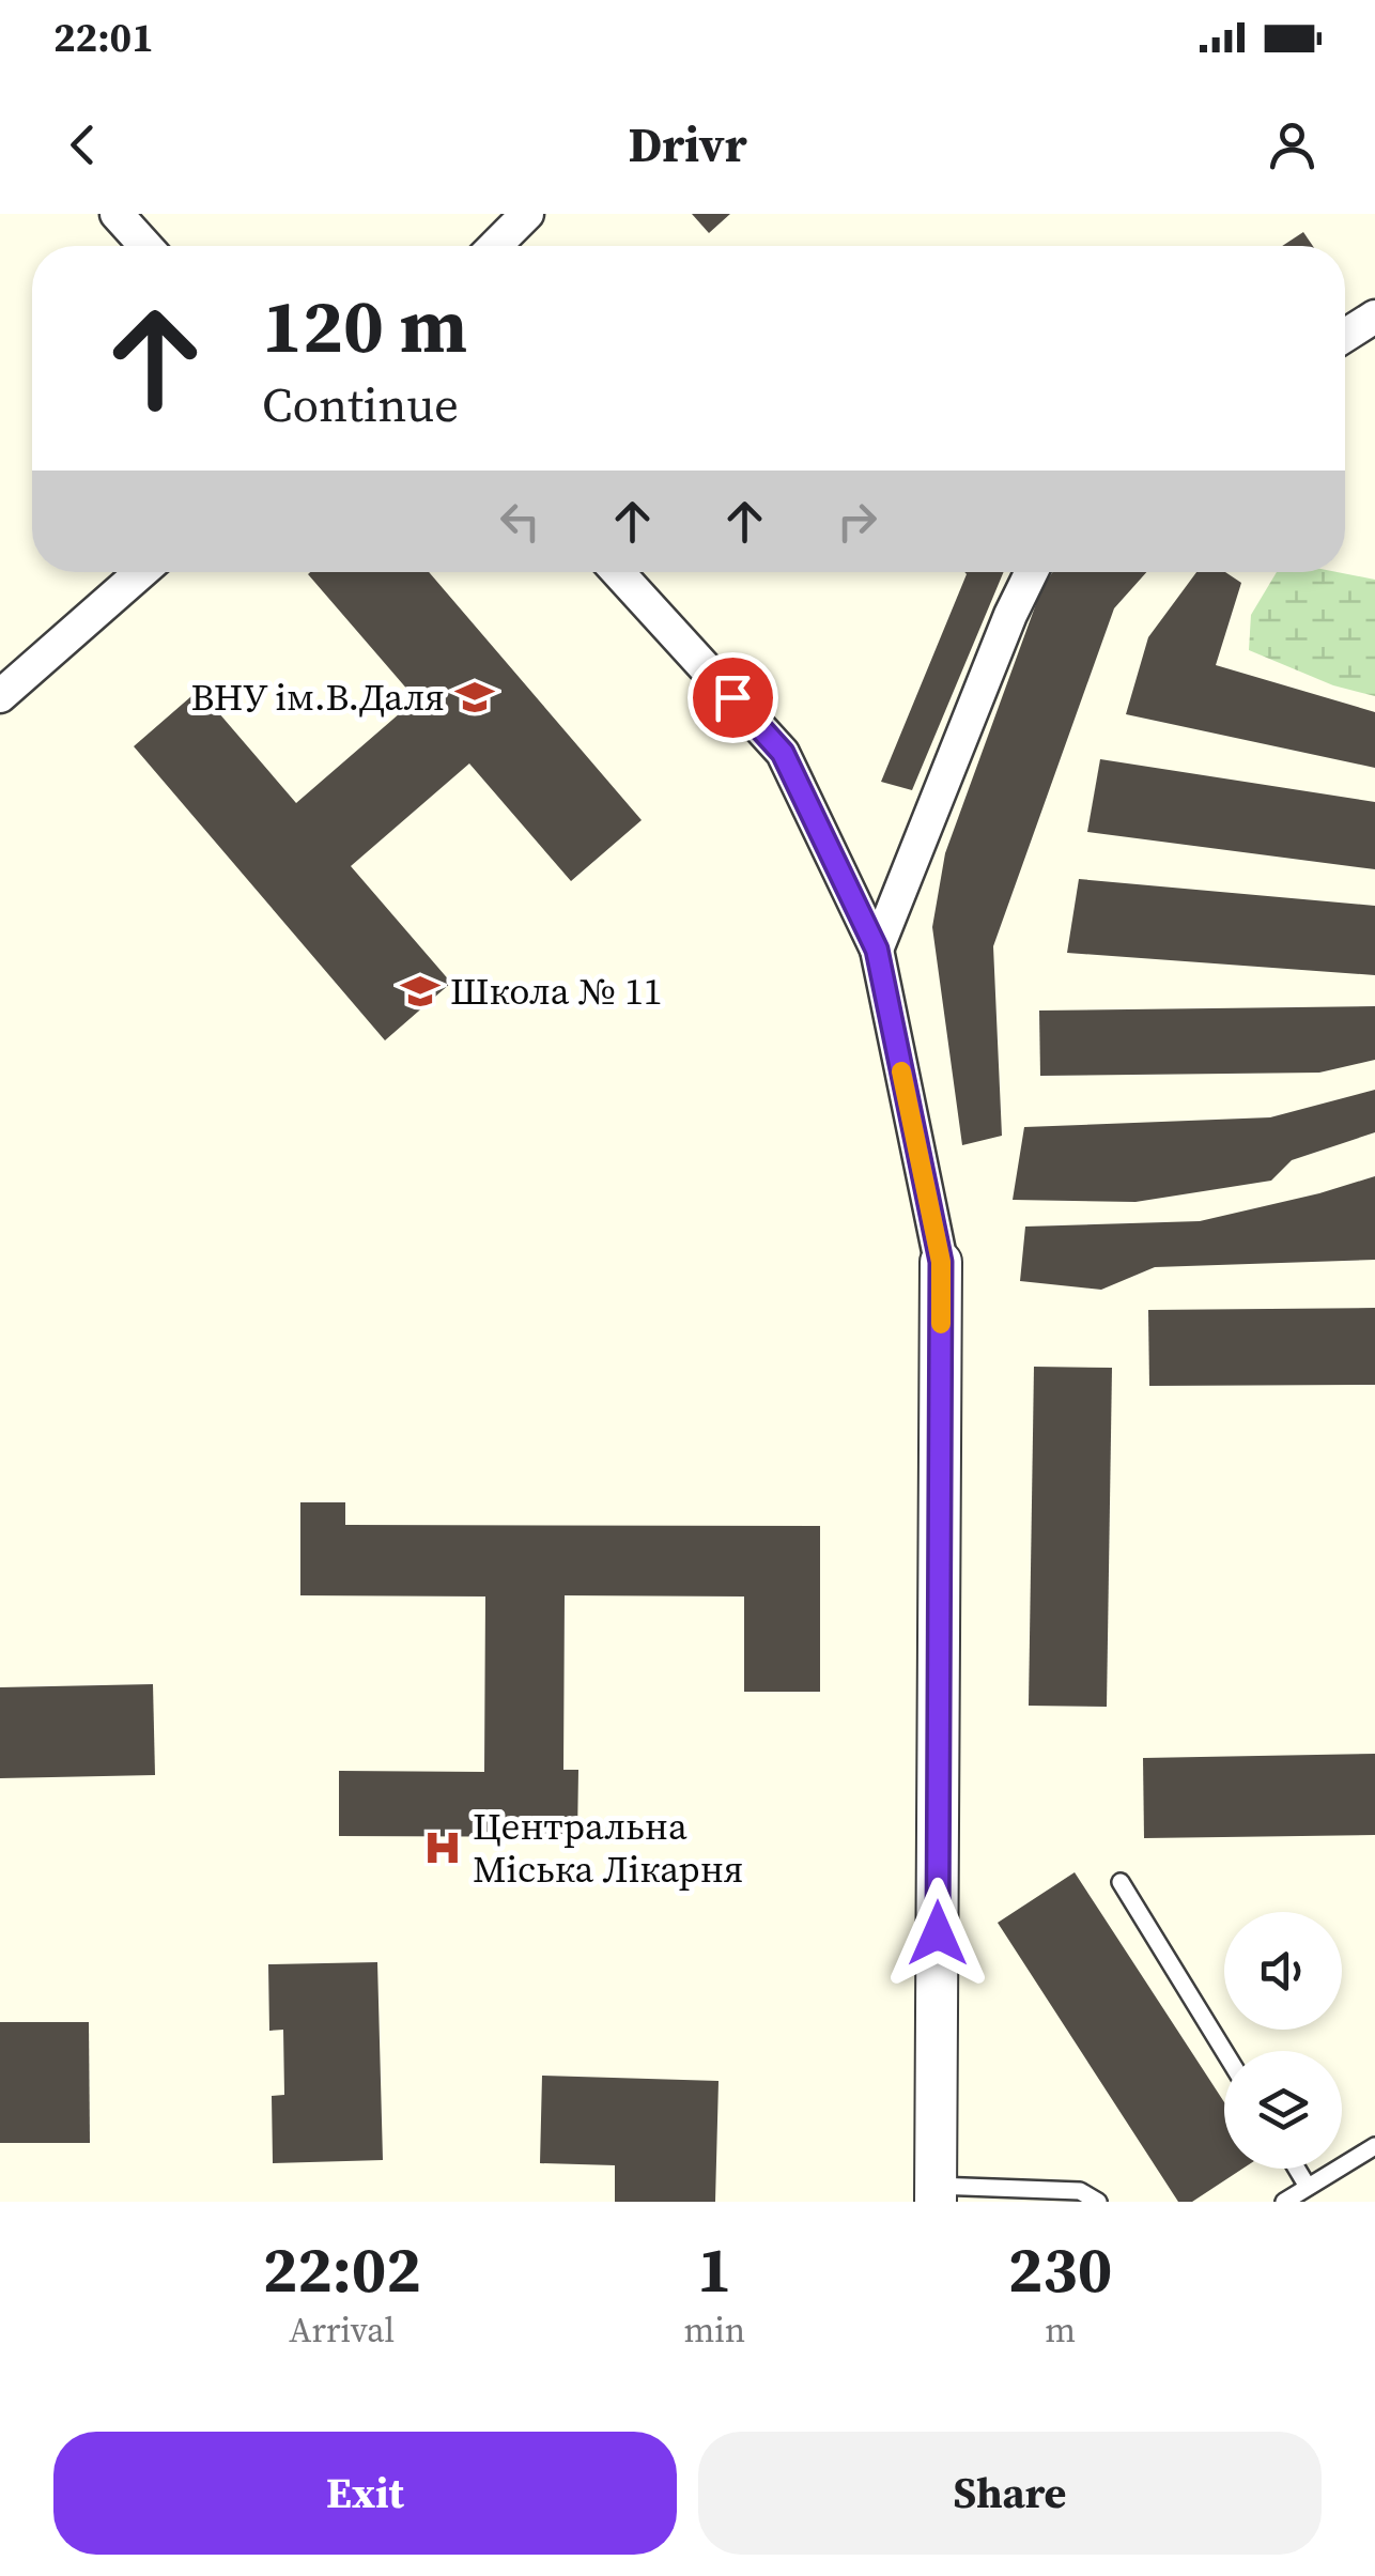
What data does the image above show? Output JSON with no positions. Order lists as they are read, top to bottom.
{
  "places": {
    "school or university": ["ВНУ ім.В.Даля", "Школа № 11"],
    "hospital": ["Центральна Міська Лікарня"]
  },
  "page": {
    "status": "22:01",
    "header": "Drivr",
    "turn": ["120 m", "Continue"],
    "eta": [
      "22:02",
      "Arrival",
      "1",
      "min",
      "230",
      "m"
    ],
    "buttons": ["Exit", "Share"]
  }
}
